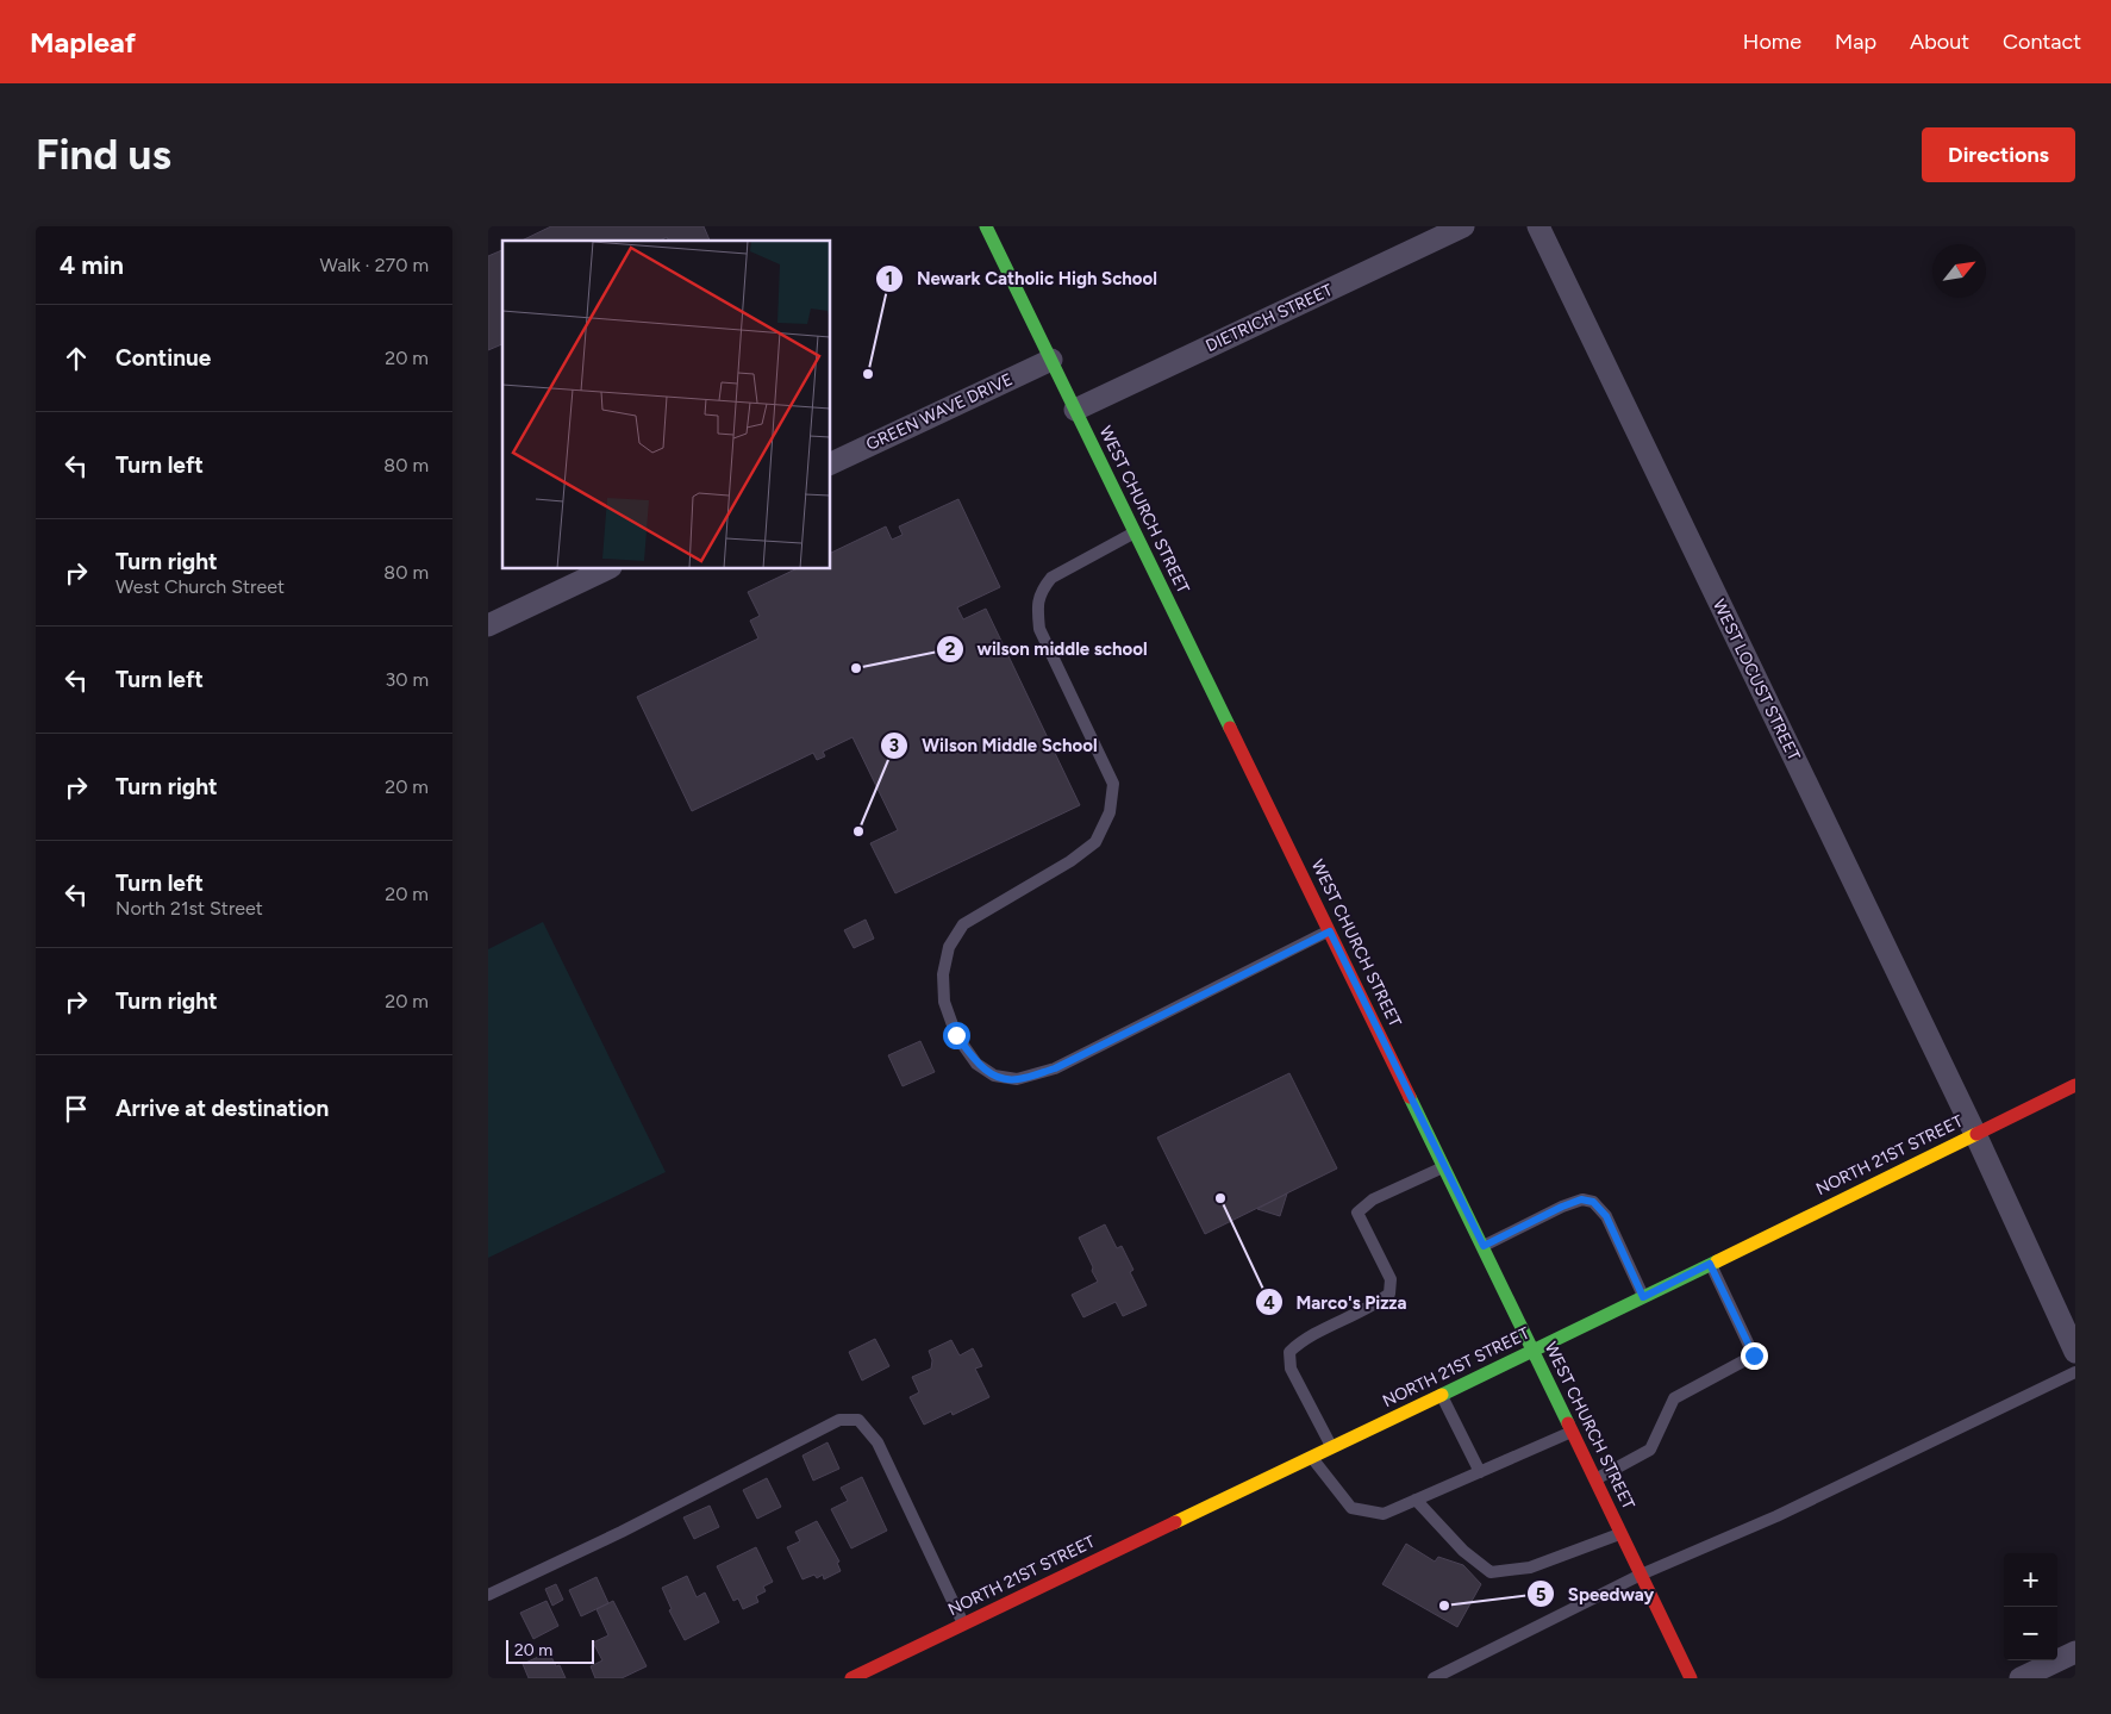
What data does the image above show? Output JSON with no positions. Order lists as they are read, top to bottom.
{
  "streets": {
    "street": [
      "DIETRICH STREET",
      "GREEN WAVE DRIVE",
      "WEST CHURCH STREET",
      "WEST LOCUST STREET",
      "NORTH 21ST STREET"
    ]
  },
  "crossings": [
    ["DIETRICH STREET", "WEST CHURCH STREET"],
    ["GREEN WAVE DRIVE", "WEST CHURCH STREET"],
    ["WEST CHURCH STREET", "NORTH 21ST STREET"],
    ["WEST LOCUST STREET", "NORTH 21ST STREET"]
  ],
  "places": [
    "Newark Catholic High School",
    "wilson middle school",
    "Wilson Middle School",
    "Marco's Pizza",
    "Speedway"
  ],
  "scale_bar": "20 m",
  "north": "top right",
  "page": {
    "header": "Mapleaf",
    "nav": [
      "Home",
      "Map",
      "About",
      "Contact"
    ],
    "buttons": "Directions",
    "title": "Find us",
    "heading": ["4 min", "Walk · 270 m"],
    "list": [
      ["Continue", "20 m"],
      ["Turn left", "80 m"],
      ["Turn right", "West Church Street", "80 m"],
      ["Turn left", "30 m"],
      ["Turn right", "20 m"],
      ["Turn left", "North 21st Street", "20 m"],
      ["Turn right", "20 m"],
      "Arrive at destination"
    ],
    "map_buttons": ["+", "−"],
    "scale": "20 m"
  }
}
